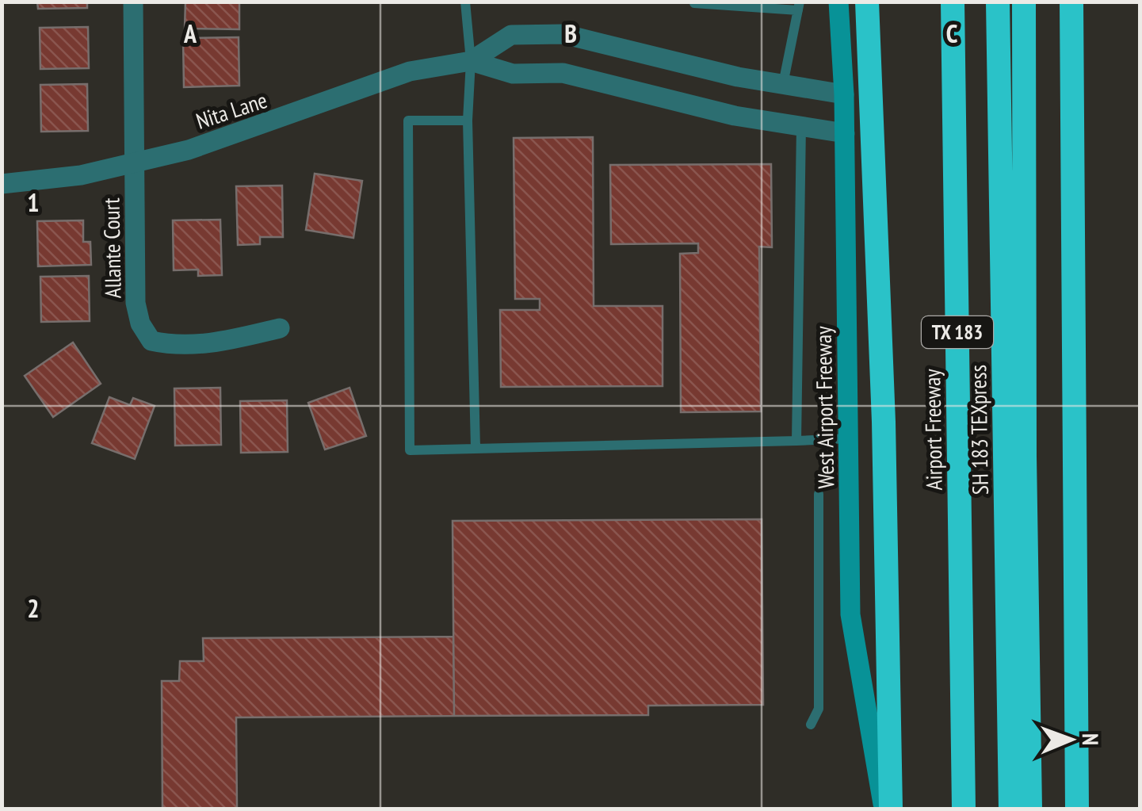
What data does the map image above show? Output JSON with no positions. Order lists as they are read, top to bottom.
{
  "streets": {
    "highway": ["TX 183", "Airport Freeway", "SH 183 TEXpress"],
    "main road": ["West Airport Freeway"],
    "street": ["Nita Lane", "Allante Court"]
  },
  "crossings": [
    ["Nita Lane", "Allante Court"],
    ["Nita Lane", "West Airport Freeway"]
  ],
  "north": "right",
  "grid": {
    "columns": ["A", "B", "C"],
    "rows": ["1", "2"]
  }
}
